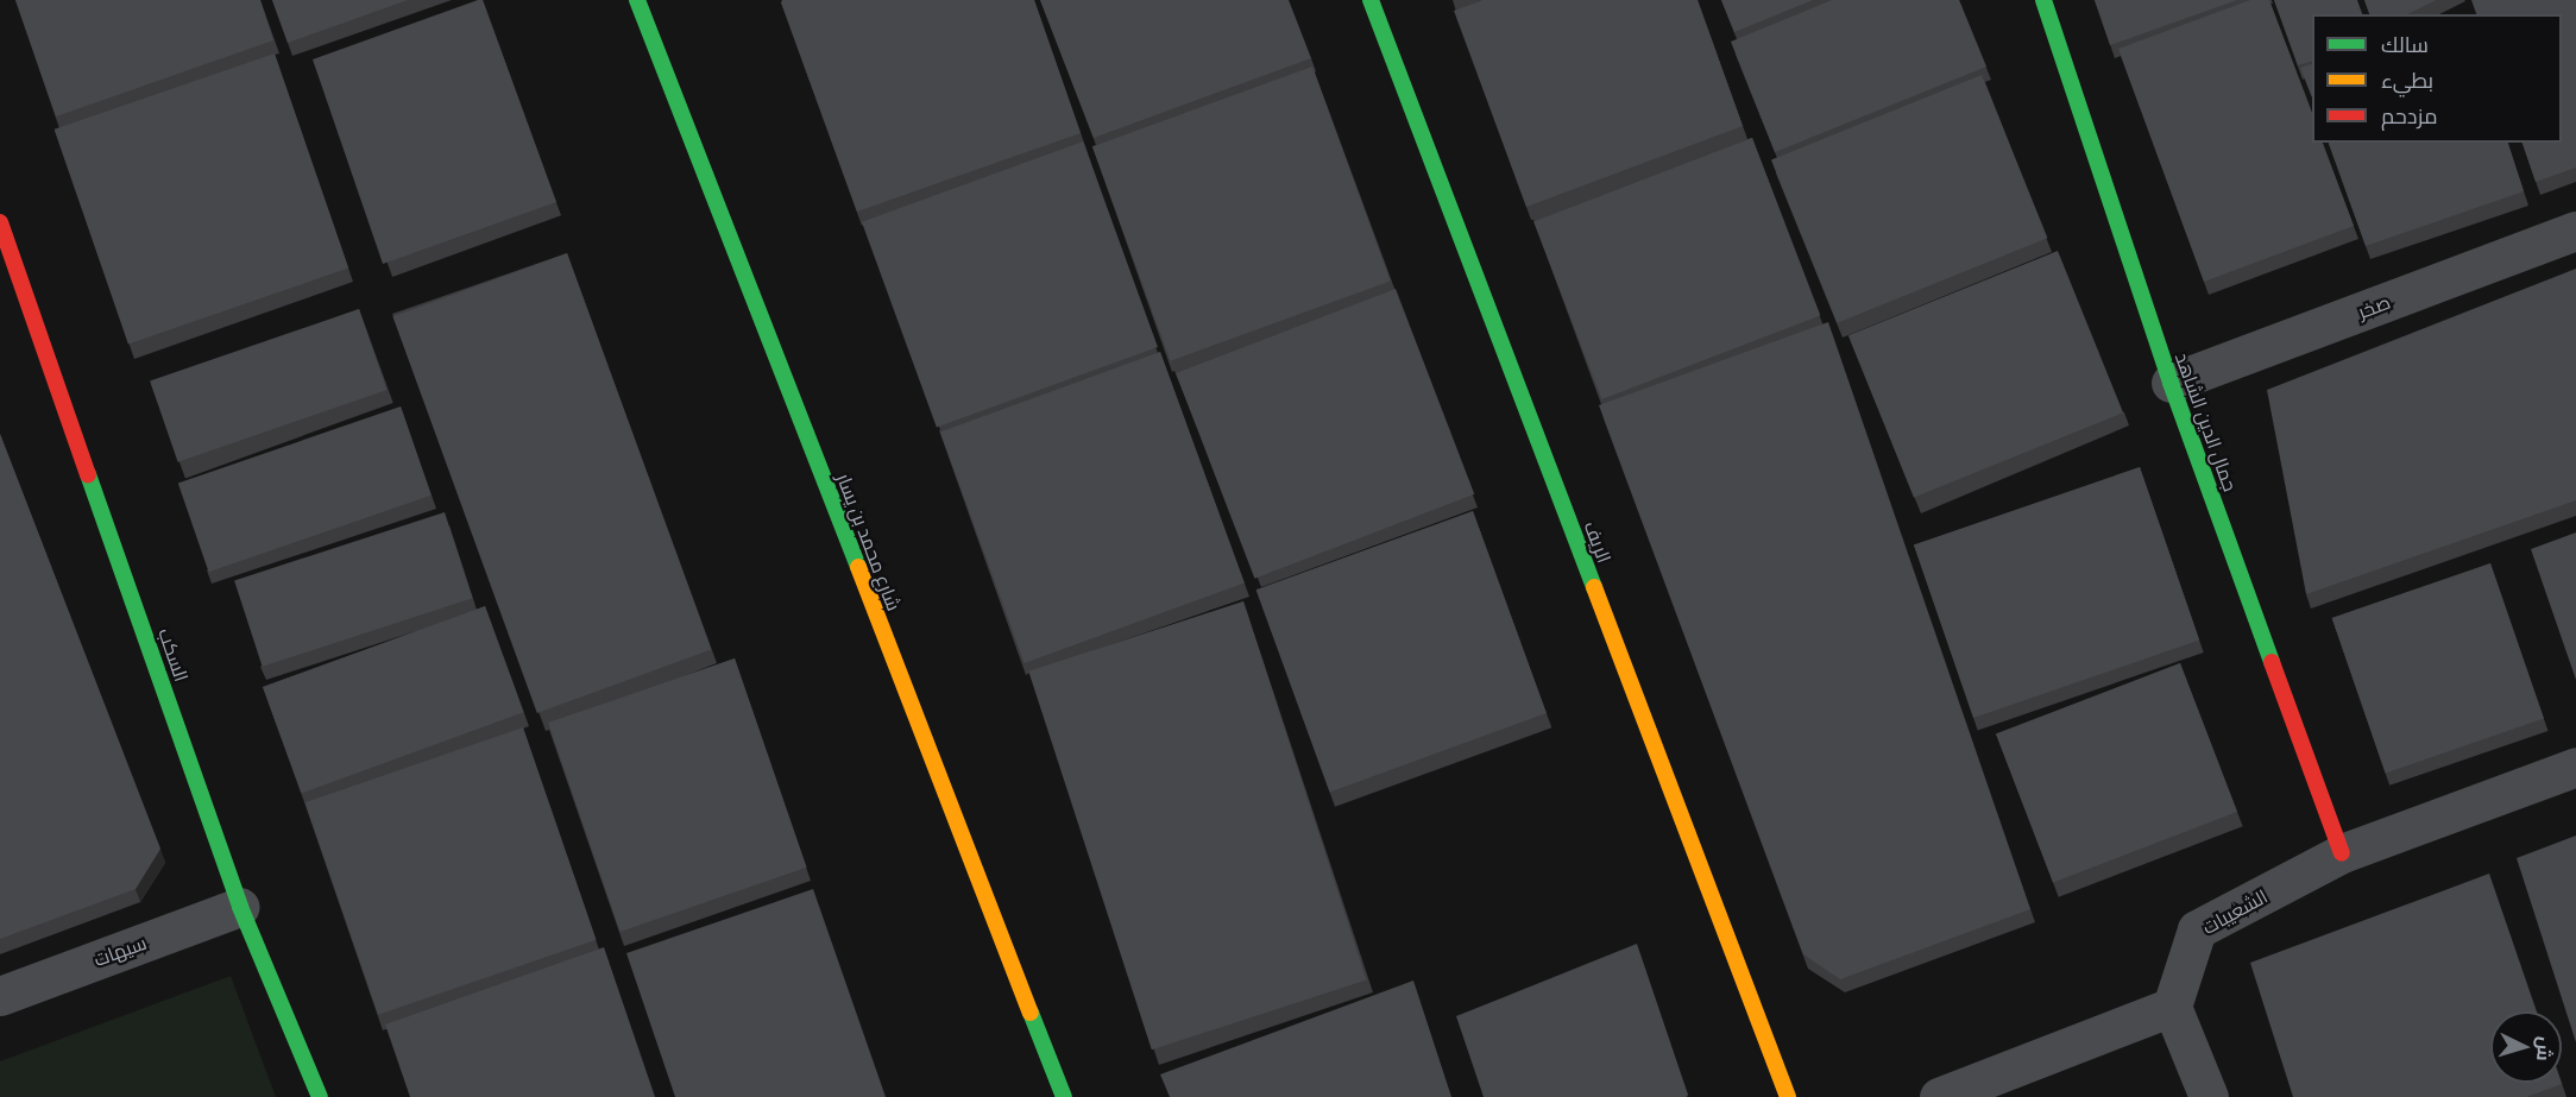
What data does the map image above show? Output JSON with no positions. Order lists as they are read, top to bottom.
{
  "streets": {
    "street": [
      "صخر",
      "جمال الدين الشاهد",
      "شارع محمد بن يسار",
      "الريف",
      "السكب",
      "الشعيبات",
      "سيهات"
    ]
  },
  "crossings": [
    ["صخر", "جمال الدين الشاهد"],
    ["جمال الدين الشاهد", "الشعيبات"],
    ["السكب", "سيهات"]
  ],
  "legend": ["سالك", "بطيء", "مزدحم"],
  "north": "right"
}
